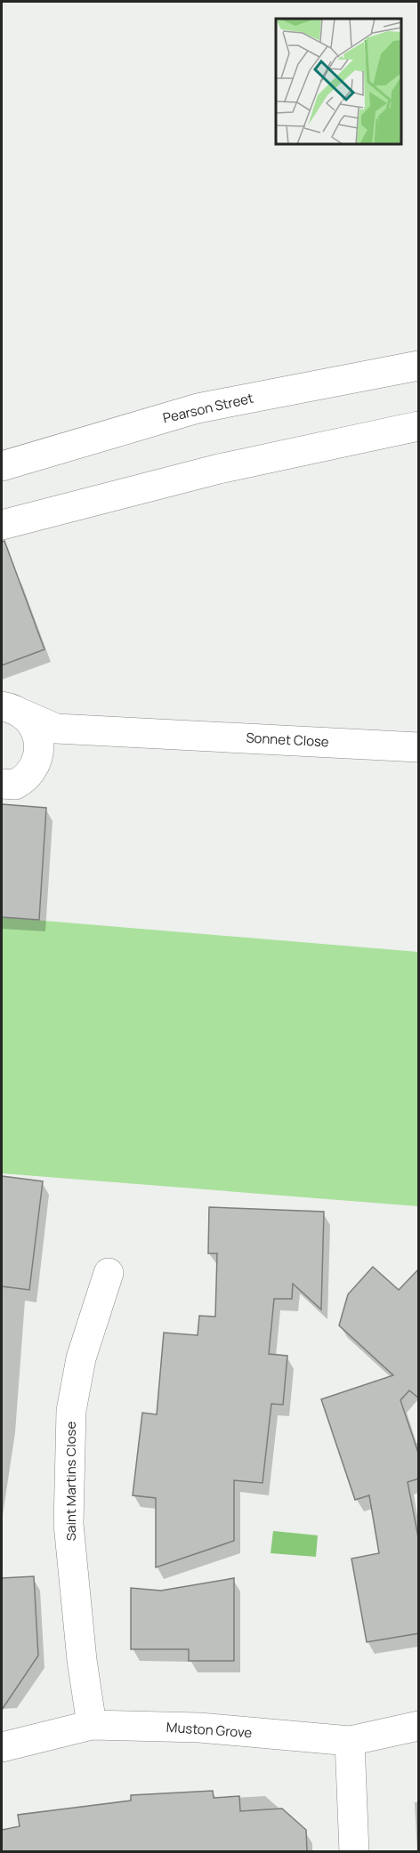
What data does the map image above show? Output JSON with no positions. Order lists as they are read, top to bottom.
{
  "streets": {
    "street": [
      "Pearson Street",
      "Sonnet Close",
      "Saint Martins Close",
      "Muston Grove"
    ]
  },
  "crossings": [
    ["Saint Martins Close", "Muston Grove"]
  ]
}
